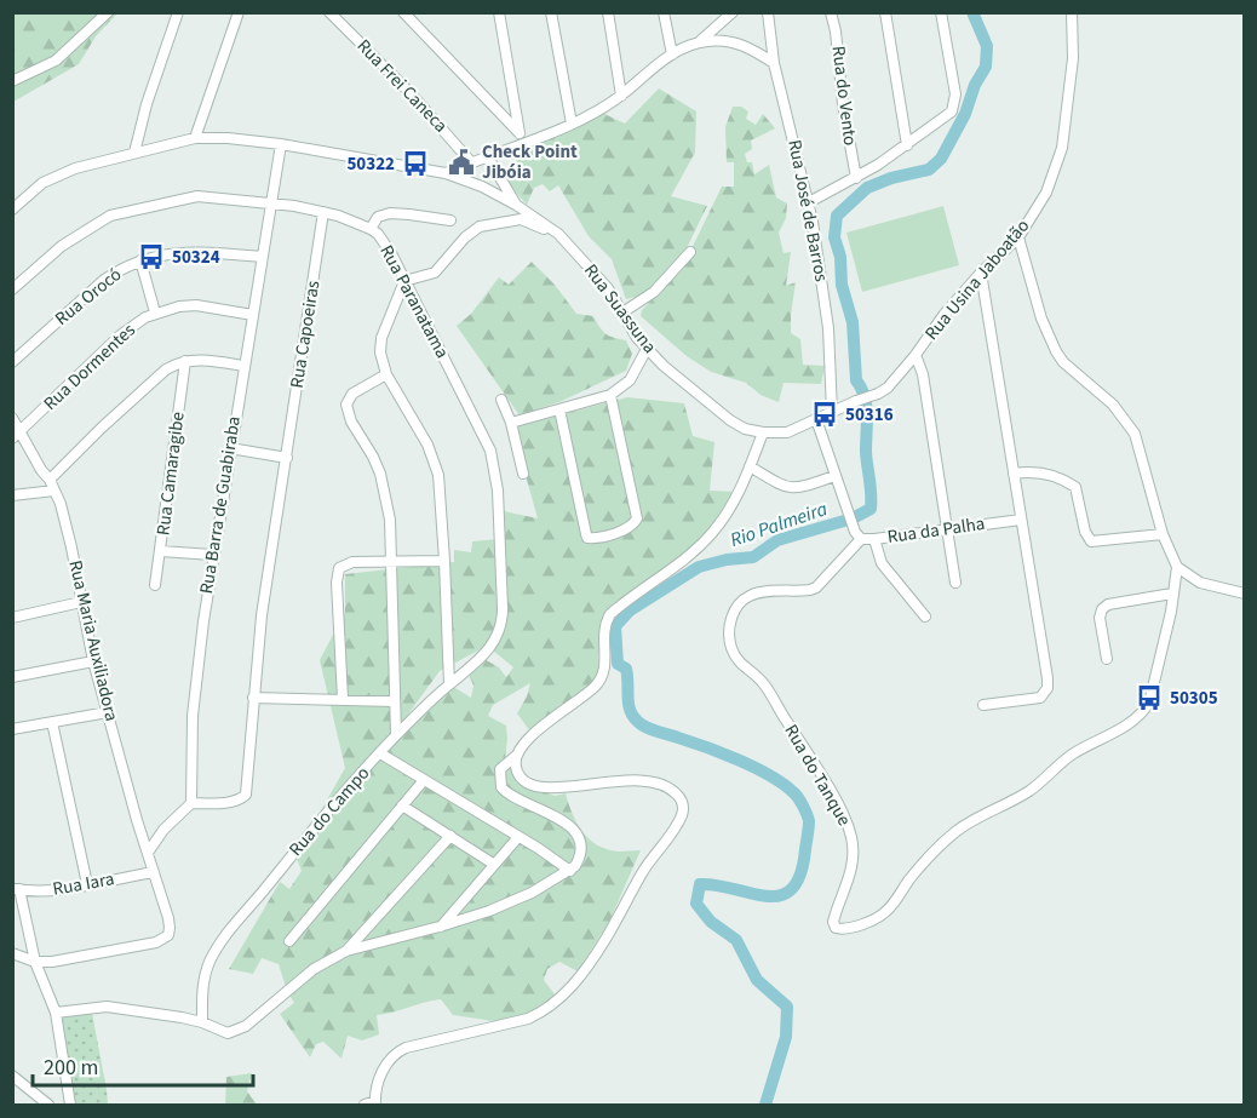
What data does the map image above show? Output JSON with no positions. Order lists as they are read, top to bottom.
{
  "streets": {
    "street": [
      "Rua Frei Caneca",
      "Rua do Vento",
      "Rua José de Barros",
      "Rua Usina Jaboatão",
      "Rua Orocó",
      "Rua Paranatama",
      "Rua Suassuna",
      "Rua Capoeiras",
      "Rua Dormentes",
      "Rua Camaragibe",
      "Rua Barra de Guabiraba",
      "Rua da Palha",
      "Rua Maria Auxiliadora",
      "Rua do Tanque",
      "Rua do Campo",
      "Rua Iara"
    ]
  },
  "crossings": [
    ["Rua José de Barros", "Rua Suassuna"],
    ["Rua Usina Jaboatão", "Rua Suassuna"],
    ["Rua Orocó", "Rua Barra de Guabiraba"],
    ["Rua Paranatama", "Rua Capoeiras"],
    ["Rua Paranatama", "Rua Barra de Guabiraba"],
    ["Rua Paranatama", "Rua do Campo"],
    ["Rua Suassuna", "Rua Barra de Guabiraba"],
    ["Rua Capoeiras", "Rua Barra de Guabiraba"],
    ["Rua Dormentes", "Rua Barra de Guabiraba"],
    ["Rua Dormentes", "Rua Maria Auxiliadora"],
    ["Rua da Palha", "Rua do Tanque"],
    ["Rua Maria Auxiliadora", "Rua Iara"]
  ],
  "water": ["Rio Palmeira"],
  "places": {
    "public building": ["Check Point Jibóia"],
    "bus stop": [
      "50322",
      "50324",
      "50316",
      "50305"
    ]
  },
  "scale_bar": "200 m"
}
